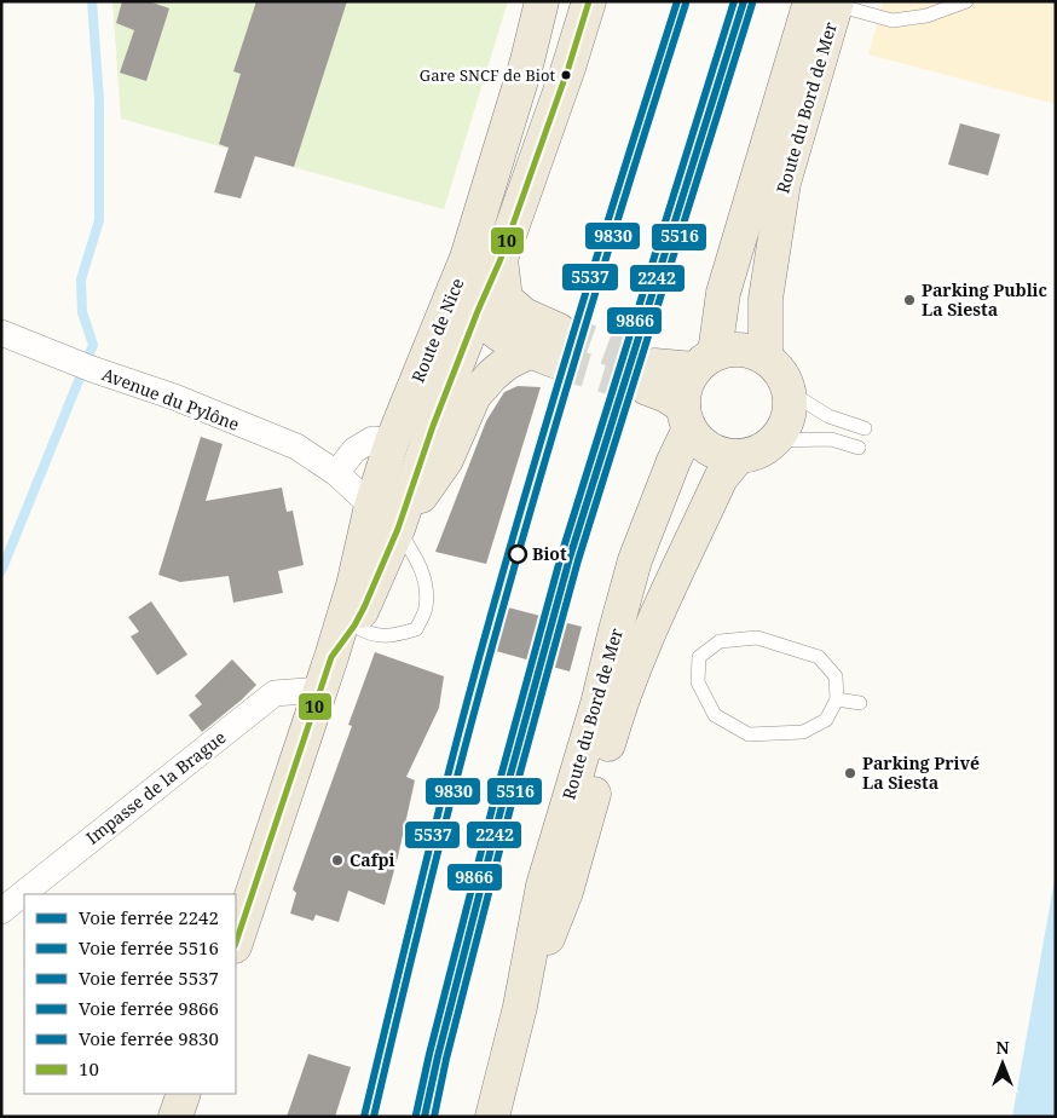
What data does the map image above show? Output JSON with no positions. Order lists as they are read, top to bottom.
{
  "streets": {
    "main road": ["Route du Bord de Mer", "Route de Nice"],
    "street": ["Avenue du Pylône", "Impasse de la Brague"]
  },
  "crossings": [
    ["Route de Nice", "Avenue du Pylône"],
    ["Route de Nice", "Impasse de la Brague"]
  ],
  "places": [
    "Gare SNCF de Biot",
    "Parking Public La Siesta",
    "Biot",
    "Parking Privé La Siesta",
    "Cafpi"
  ],
  "lines": [
    "rail line 2242",
    "rail line 5537",
    "rail line 9866",
    "transit line 10",
    "rail line 5516",
    "rail line 9830"
  ],
  "legend": [
    "Voie ferrée 2242",
    "Voie ferrée 5516",
    "Voie ferrée 5537",
    "Voie ferrée 9866",
    "Voie ferrée 9830",
    "10"
  ],
  "north": "top"
}
